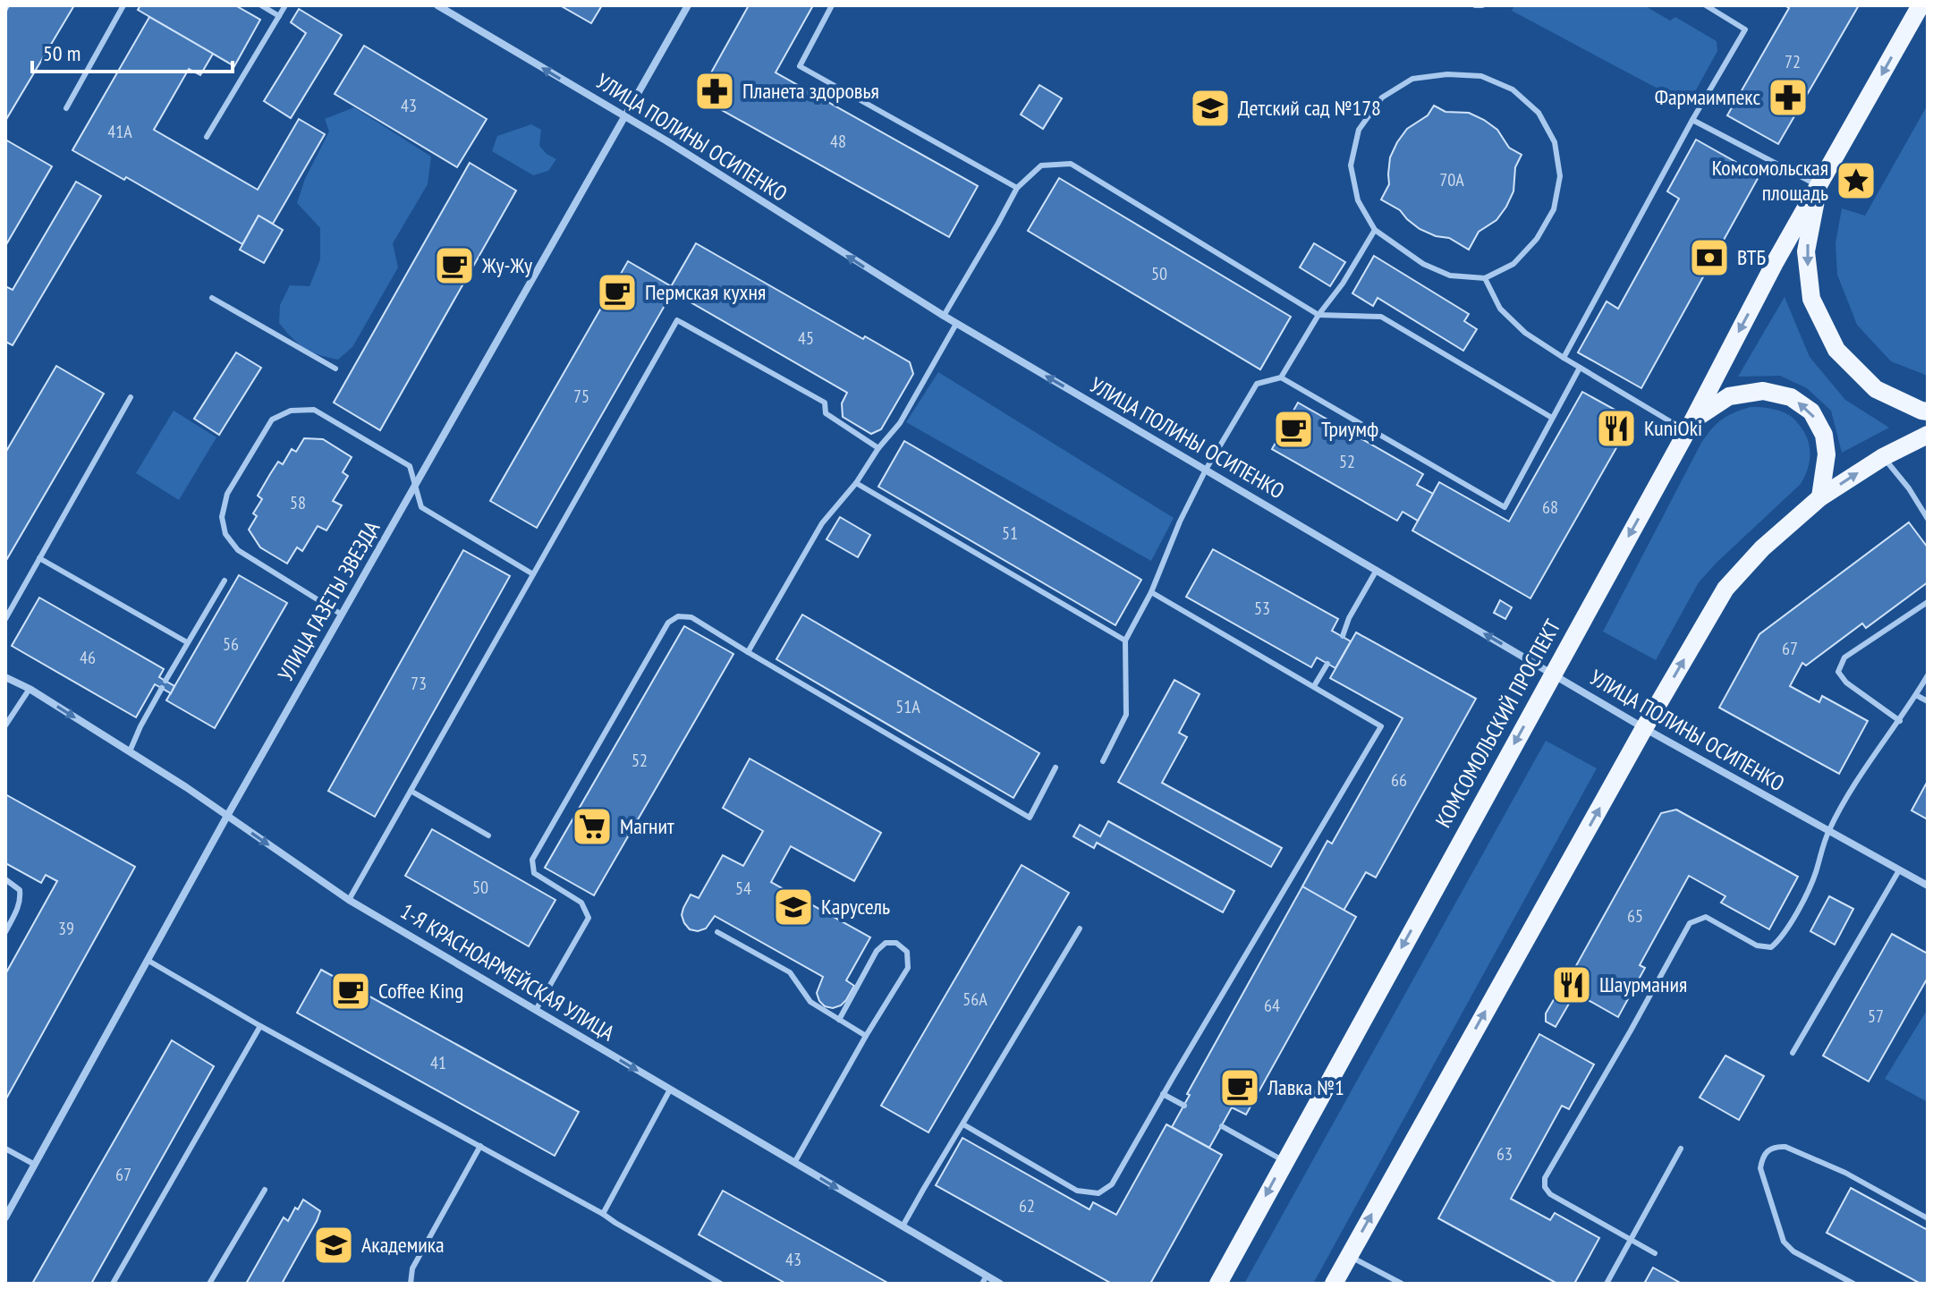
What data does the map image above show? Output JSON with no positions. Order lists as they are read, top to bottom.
{
  "streets": {
    "main road": ["КОМСОМОЛЬСКИЙ ПРОСПЕКТ"],
    "street": ["УЛИЦА ПОЛИНЫ ОСИПЕНКО", "УЛИЦА ГАЗЕТЫ ЗВЕЗДА", "1-Я КРАСНОАРМЕЙСКАЯ УЛИЦА"]
  },
  "crossings": [
    ["УЛИЦА ПОЛИНЫ ОСИПЕНКО", "УЛИЦА ГАЗЕТЫ ЗВЕЗДА"],
    ["УЛИЦА ПОЛИНЫ ОСИПЕНКО", "КОМСОМОЛЬСКИЙ ПРОСПЕКТ"],
    ["УЛИЦА ГАЗЕТЫ ЗВЕЗДА", "1-Я КРАСНОАРМЕЙСКАЯ УЛИЦА"]
  ],
  "one_way": ["УЛИЦА ПОЛИНЫ ОСИПЕНКО", "1-Я КРАСНОАРМЕЙСКАЯ УЛИЦА"],
  "places": {
    "pharmacy": ["Планета здоровья", "Фармаимпекс"],
    "school or university": ["Детский сад №178", "Карусель", "Академика"],
    "place": ["Комсомольская площадь"],
    "bank": ["ВТБ"],
    "cafe": [
      "Жу-Жу",
      "Пермская кухня",
      "Триумф",
      "Coffee King",
      "Лавка №1"
    ],
    "restaurant": ["KuniOki", "Шаурмания"],
    "supermarket": ["Магнит"]
  },
  "house_numbers": [
    "72",
    "43",
    "41А",
    "48",
    "70А",
    "50",
    "45",
    "75",
    "52",
    "58",
    "68",
    "51",
    "53",
    "56",
    "67",
    "46",
    "73",
    "51А",
    "52",
    "66",
    "50",
    "54",
    "65",
    "39",
    "56А",
    "64",
    "57",
    "41",
    "63",
    "67",
    "62",
    "43"
  ],
  "scale_bar": "50 m"
}
